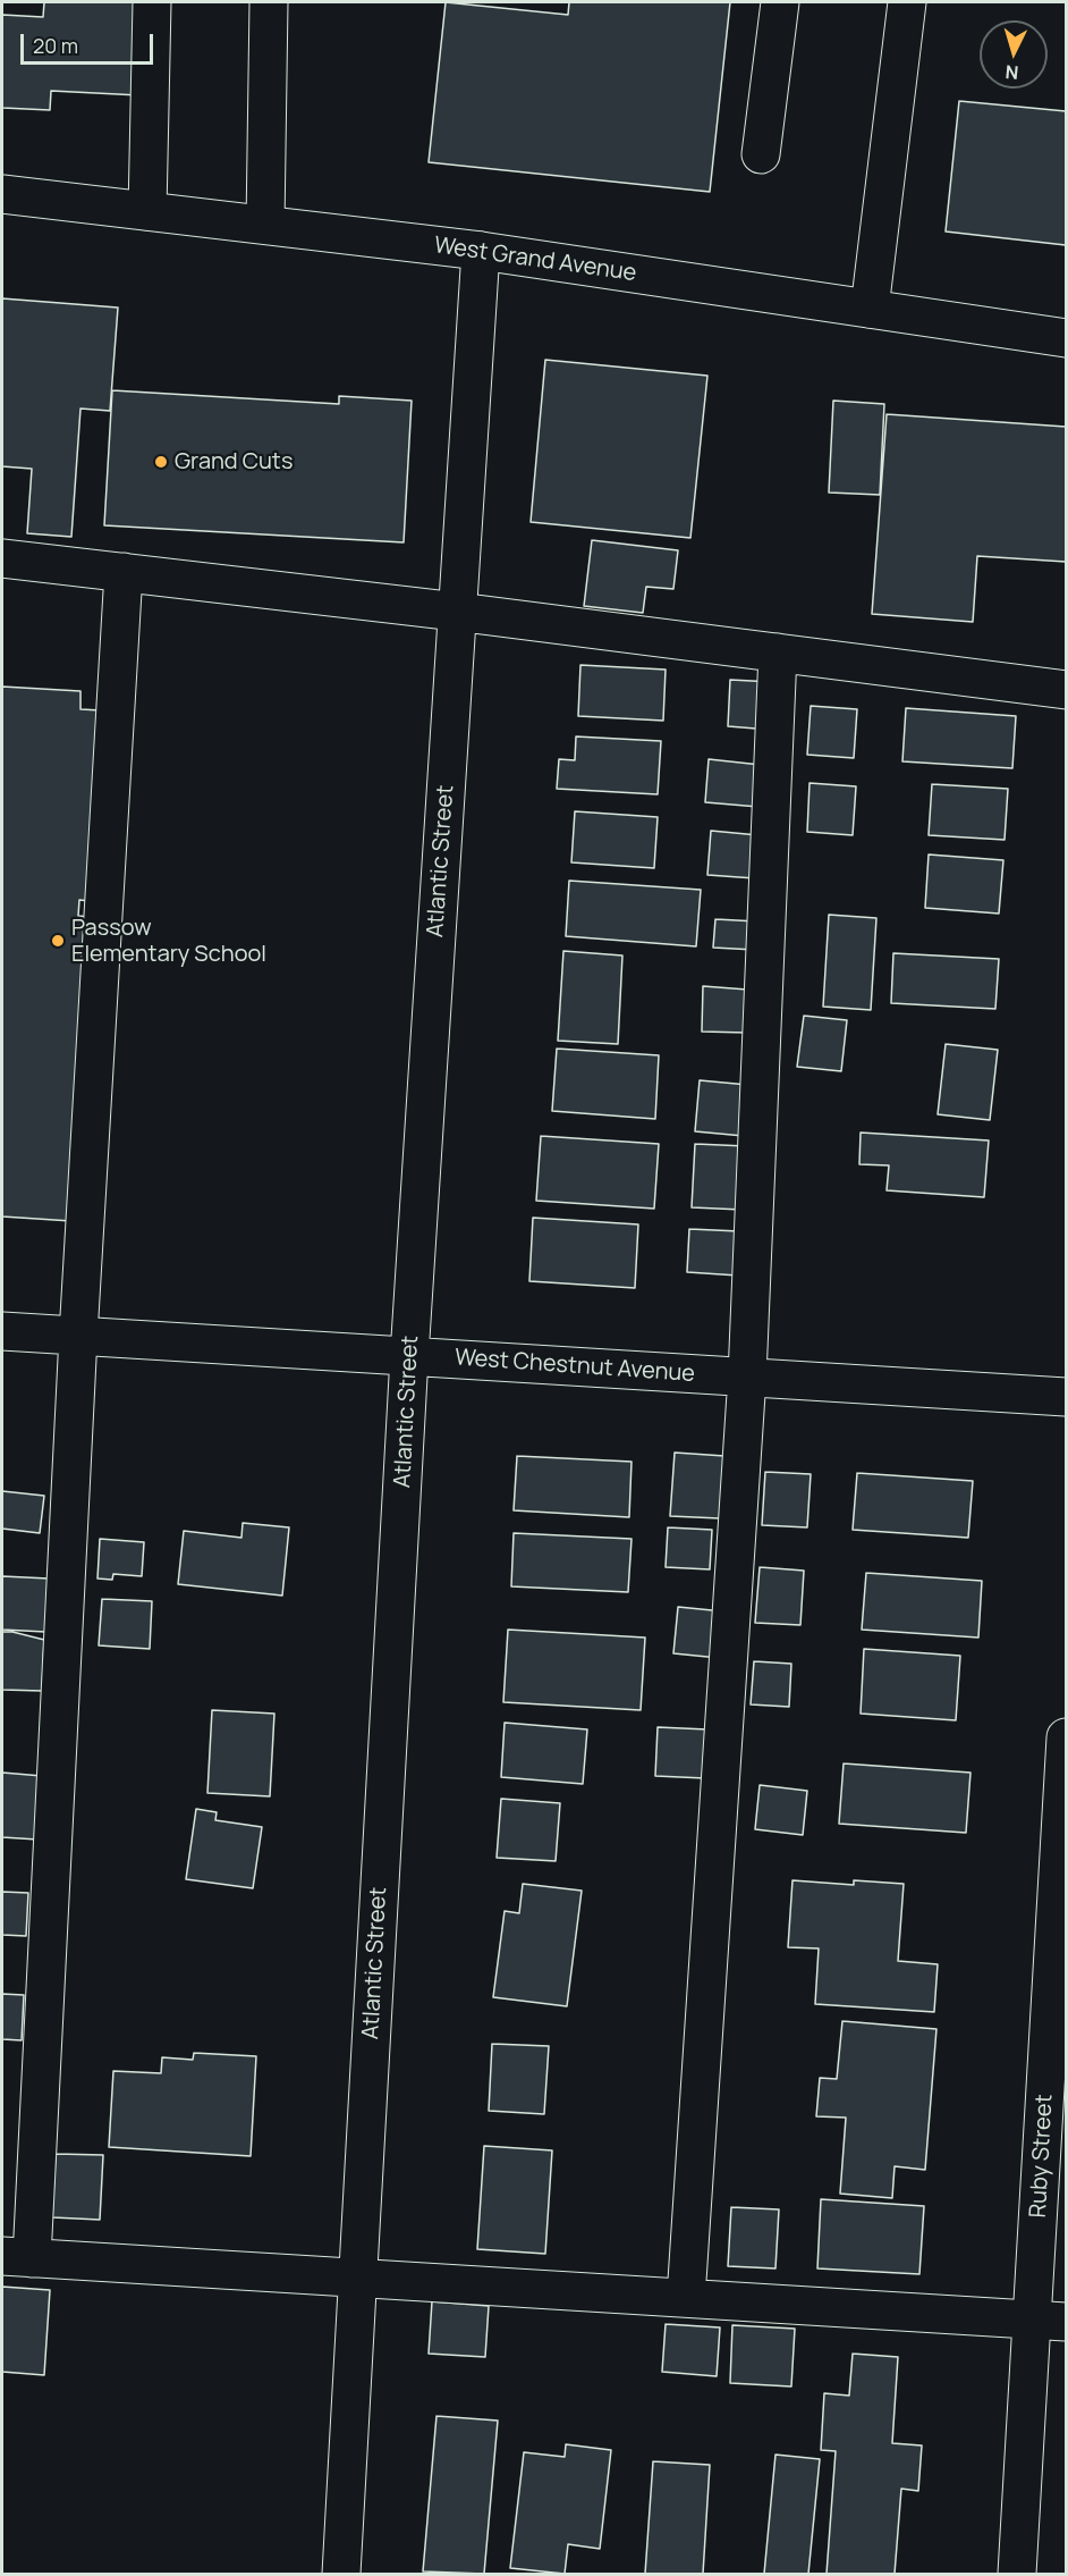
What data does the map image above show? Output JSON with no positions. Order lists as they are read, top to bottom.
{
  "streets": {
    "street": [
      "West Grand Avenue",
      "Atlantic Street",
      "West Chestnut Avenue",
      "Ruby Street"
    ]
  },
  "crossings": [
    ["West Grand Avenue", "Atlantic Street"],
    ["Atlantic Street", "West Chestnut Avenue"]
  ],
  "places": ["Grand Cuts", "Passow Elementary School"],
  "scale_bar": "20 m",
  "north": "bottom"
}
